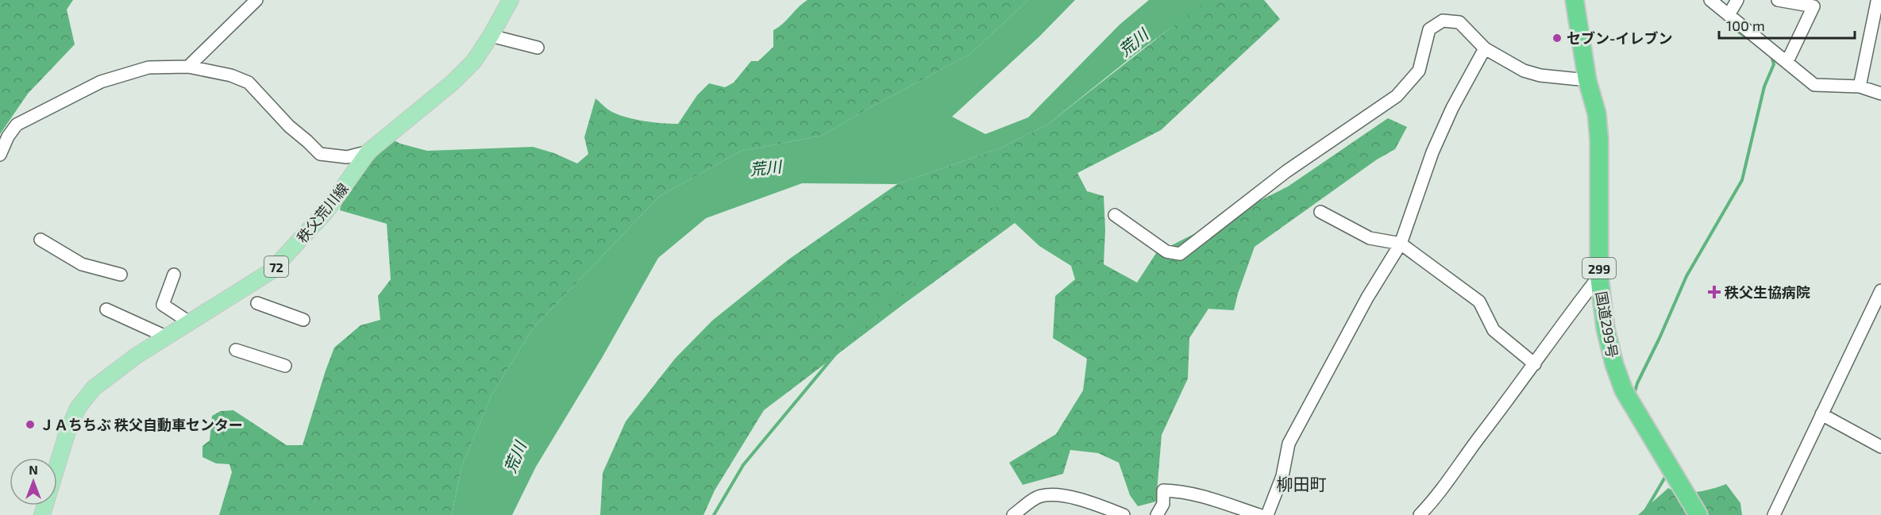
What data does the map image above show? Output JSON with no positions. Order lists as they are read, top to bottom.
{
  "streets": {
    "highway": ["299", "国道299号"],
    "main road": ["秩父荒川線", "72"]
  },
  "districts": ["柳田町"],
  "water": ["荒川"],
  "places": {
    "other": ["セブン-イレブン", "ＪＡちちぶ 秩父自動車センター"],
    "health": ["秩父生協病院"]
  },
  "scale_bar": "100 m",
  "north": "top"
}
